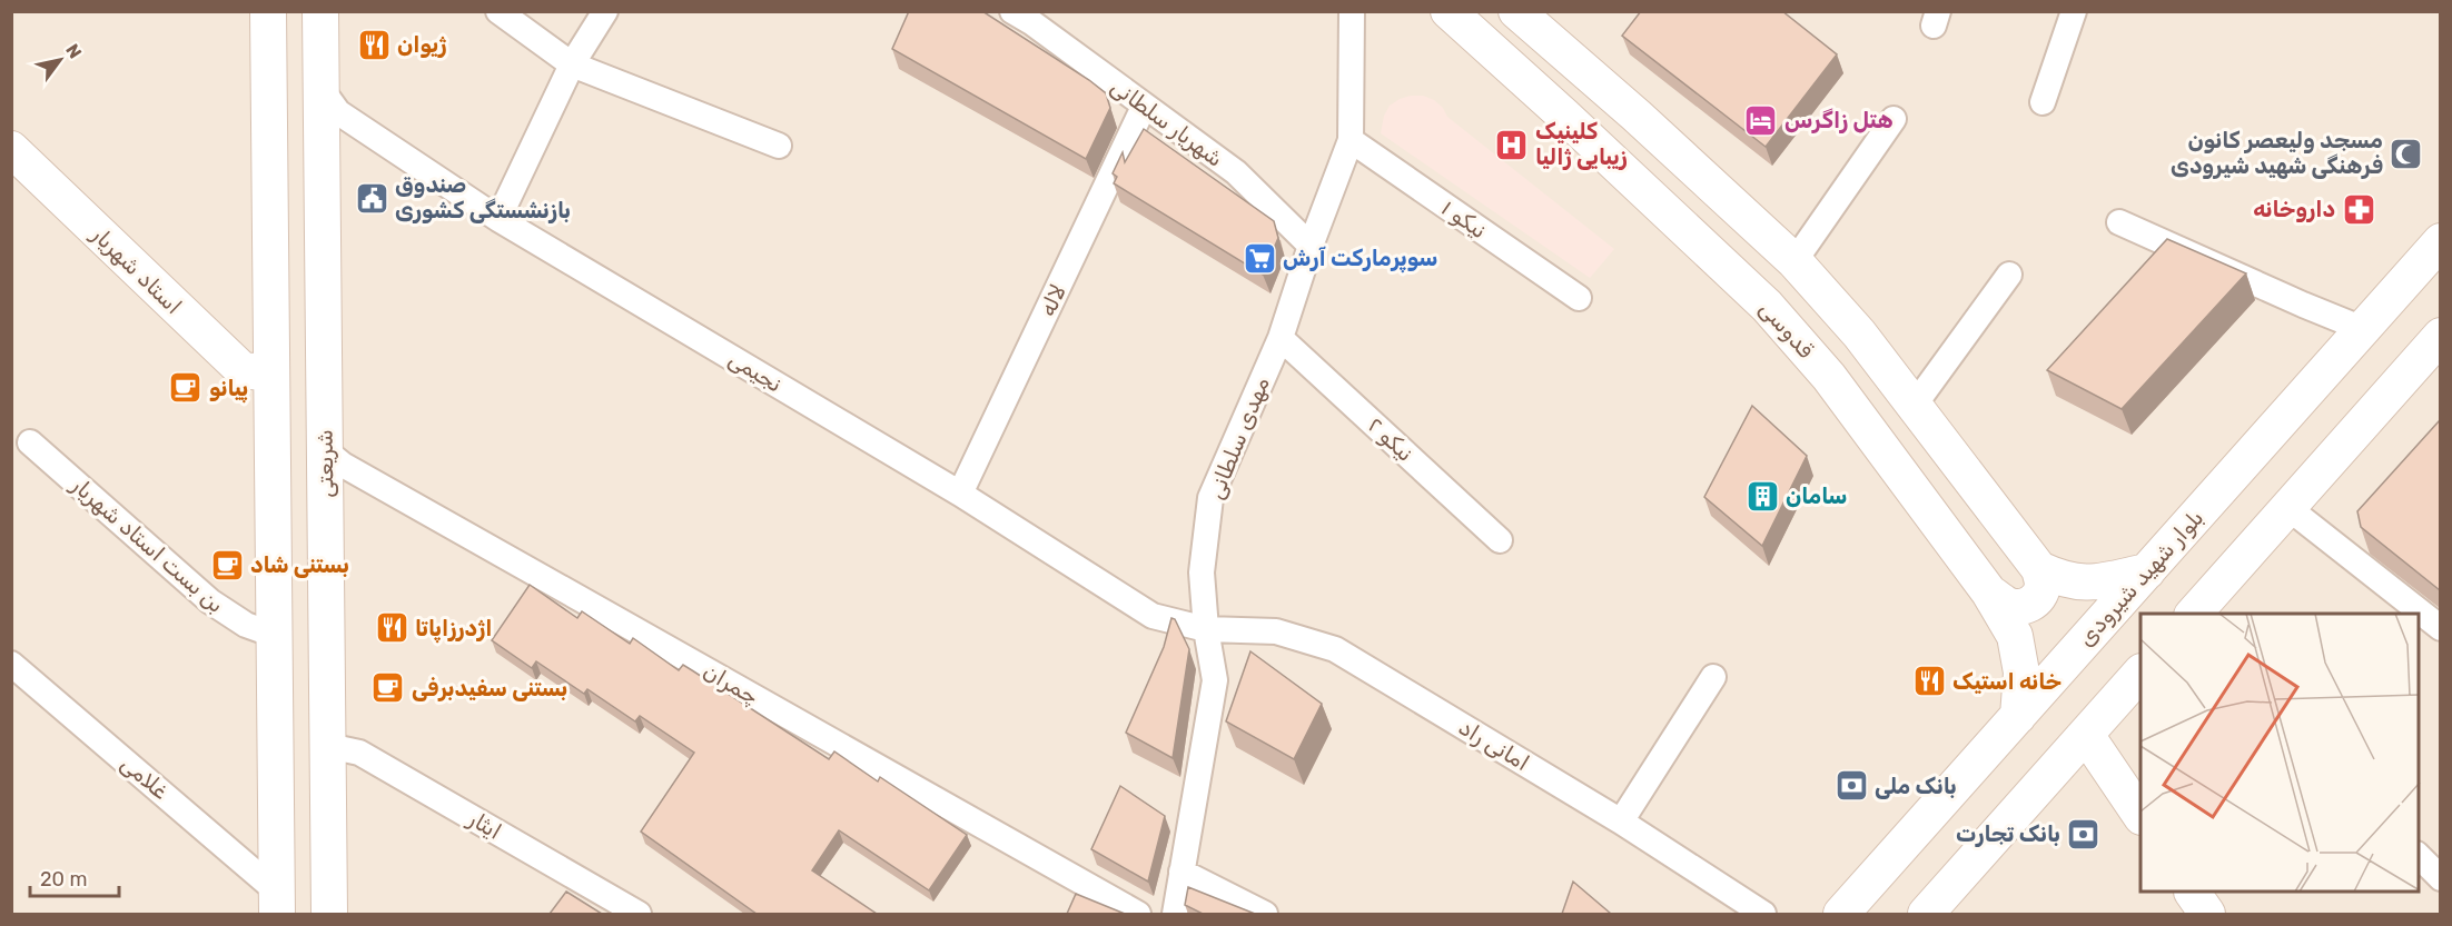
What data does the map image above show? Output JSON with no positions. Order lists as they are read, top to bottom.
{
  "streets": {
    "main road": [
      "استاد شهریار",
      "قدوسی",
      "شریعتی",
      "بلوار شهید شیرودی"
    ],
    "street": [
      "شهریار سلطانی",
      "نیکو ۱",
      "لاله",
      "نجیمی",
      "مهدی سلطانی",
      "نیکو ۲",
      "بن بست استاد شهریار",
      "چمران",
      "امانی راد",
      "غلامی",
      "ایثار"
    ]
  },
  "crossings": [
    ["شهریار سلطانی", "لاله"],
    ["شهریار سلطانی", "مهدی سلطانی"],
    ["نیکو ۱", "مهدی سلطانی"],
    ["لاله", "نجیمی"],
    ["قدوسی", "بلوار شهید شیرودی"],
    ["نجیمی", "مهدی سلطانی"],
    ["نجیمی", "شریعتی"],
    ["نجیمی", "امانی راد"],
    ["مهدی سلطانی", "نیکو ۲"],
    ["مهدی سلطانی", "امانی راد"],
    ["شریعتی", "چمران"],
    ["شریعتی", "ایثار"]
  ],
  "places": {
    "restaurant": ["ژیوان", "اژدرزاپاتا", "خانه استیک"],
    "hotel": ["هتل زاگرس"],
    "hospital": ["کلینیک زیبایی ژالیا"],
    "mosque": ["مسجد ولیعصر کانون فرهنگی شهید شیرودی"],
    "public building": ["صندوق بازنشستگی کشوری"],
    "pharmacy": ["داروخانه"],
    "supermarket": ["سوپرمارکت آرش"],
    "cafe": ["پیانو", "بستنی شاد", "بستنی سفیدبرفی"],
    "building": ["سامان"],
    "bank": ["بانک ملی", "بانک تجارت"]
  },
  "scale_bar": "20 m",
  "north": "top right"
}
